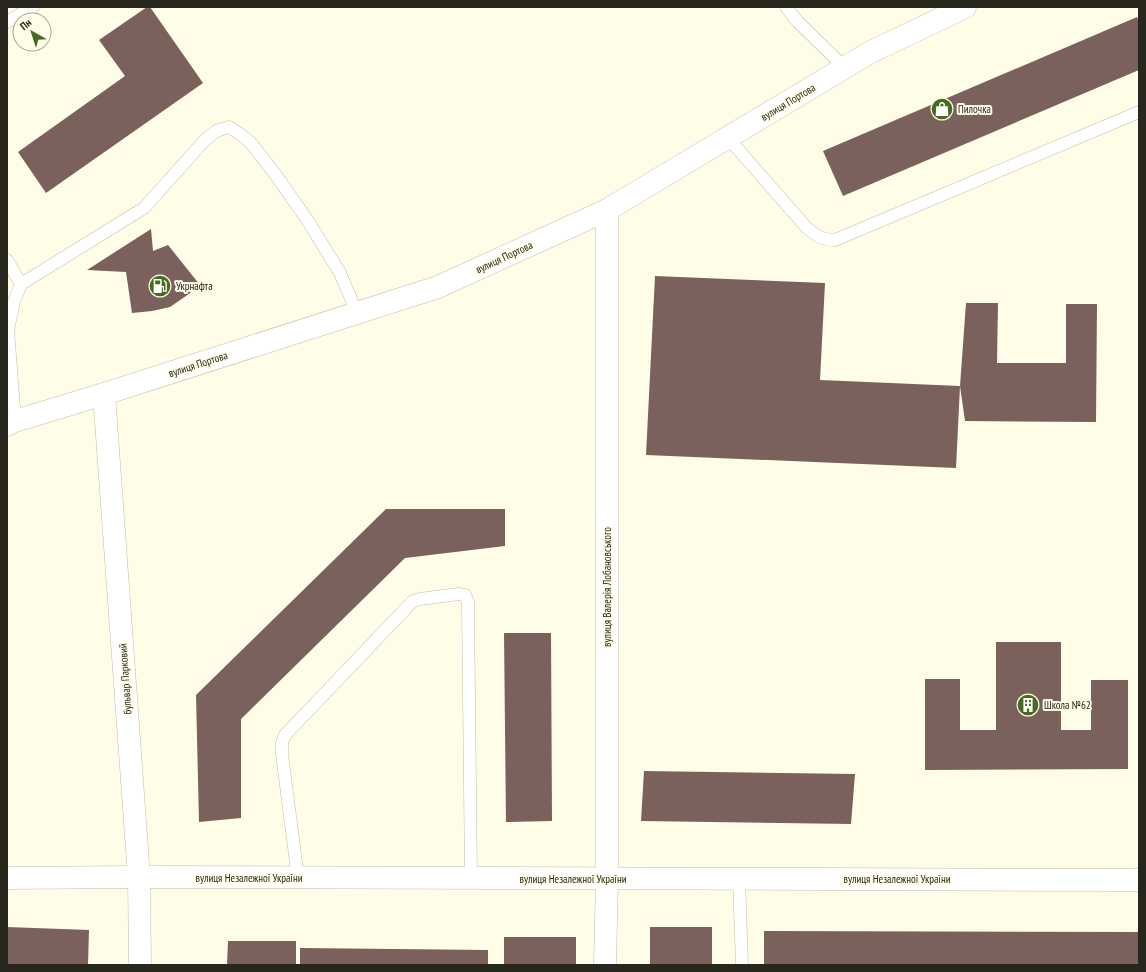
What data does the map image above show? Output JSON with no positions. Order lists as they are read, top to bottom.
{
  "streets": {
    "street": [
      "вулиця Портова",
      "вулиця Валерія Лобановського",
      "бульвар Парковий",
      "вулиця Незалежної України"
    ]
  },
  "crossings": [
    ["вулиця Портова", "вулиця Валерія Лобановського"],
    ["вулиця Портова", "бульвар Парковий"],
    ["вулиця Валерія Лобановського", "вулиця Незалежної України"],
    ["бульвар Парковий", "вулиця Незалежної України"]
  ],
  "places": {
    "shop": ["Пилочка"],
    "fuel station": ["Укрнафта"],
    "building": ["Школа №62"]
  },
  "north": "top left"
}
